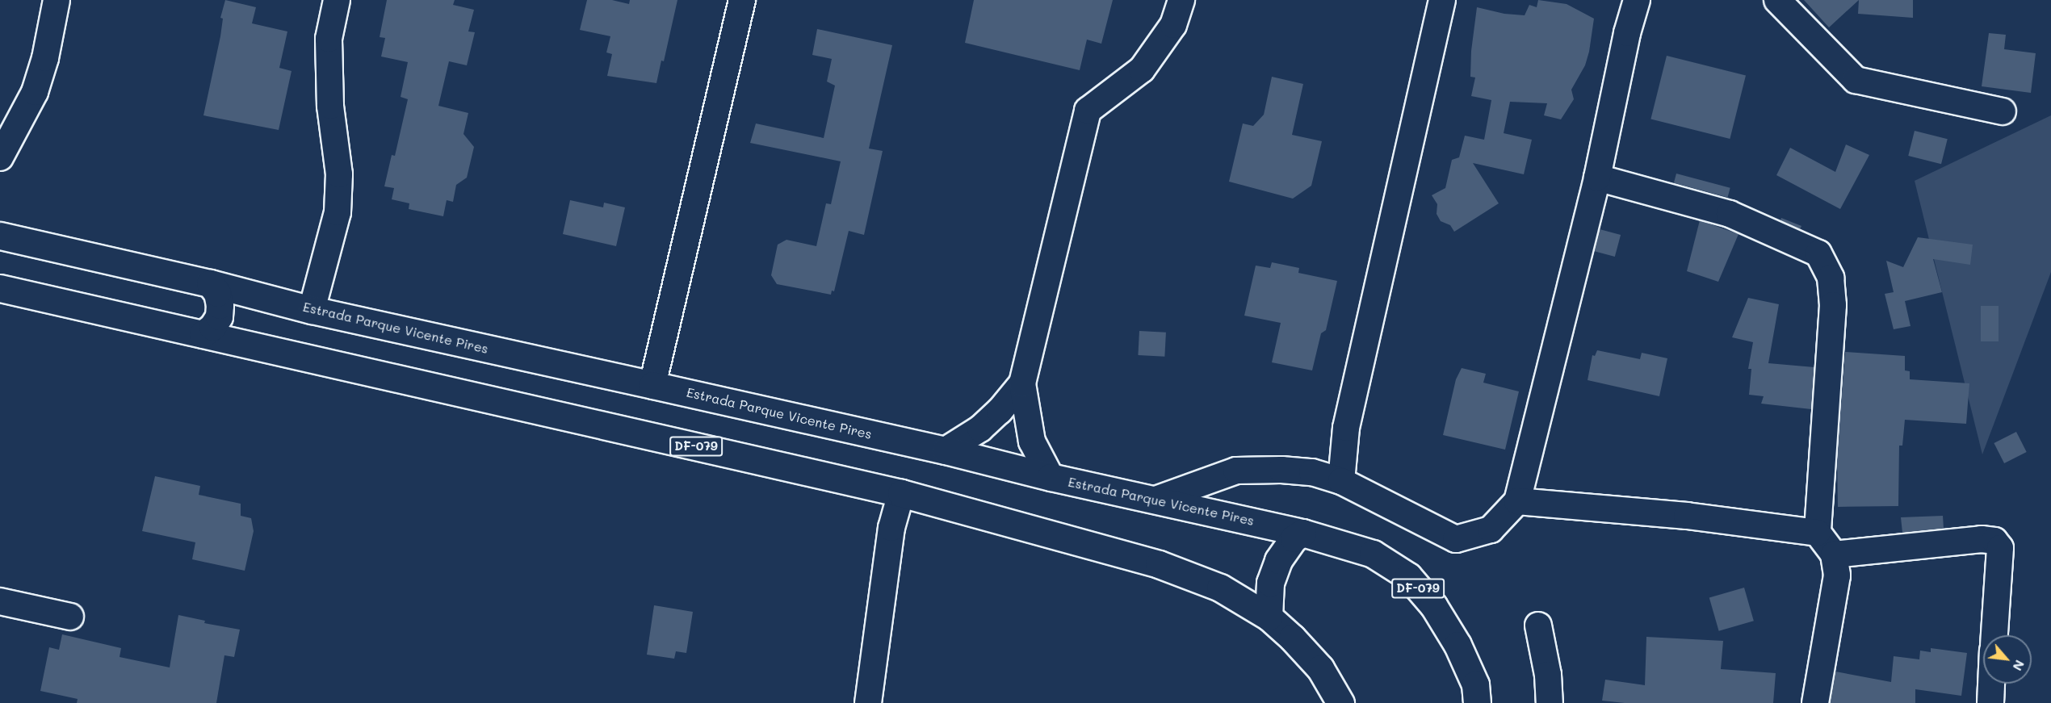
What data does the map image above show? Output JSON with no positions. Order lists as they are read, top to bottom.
{
  "streets": {
    "main road": ["Estrada Parque Vicente Pires", "DF-079"]
  },
  "north": "bottom right"
}
